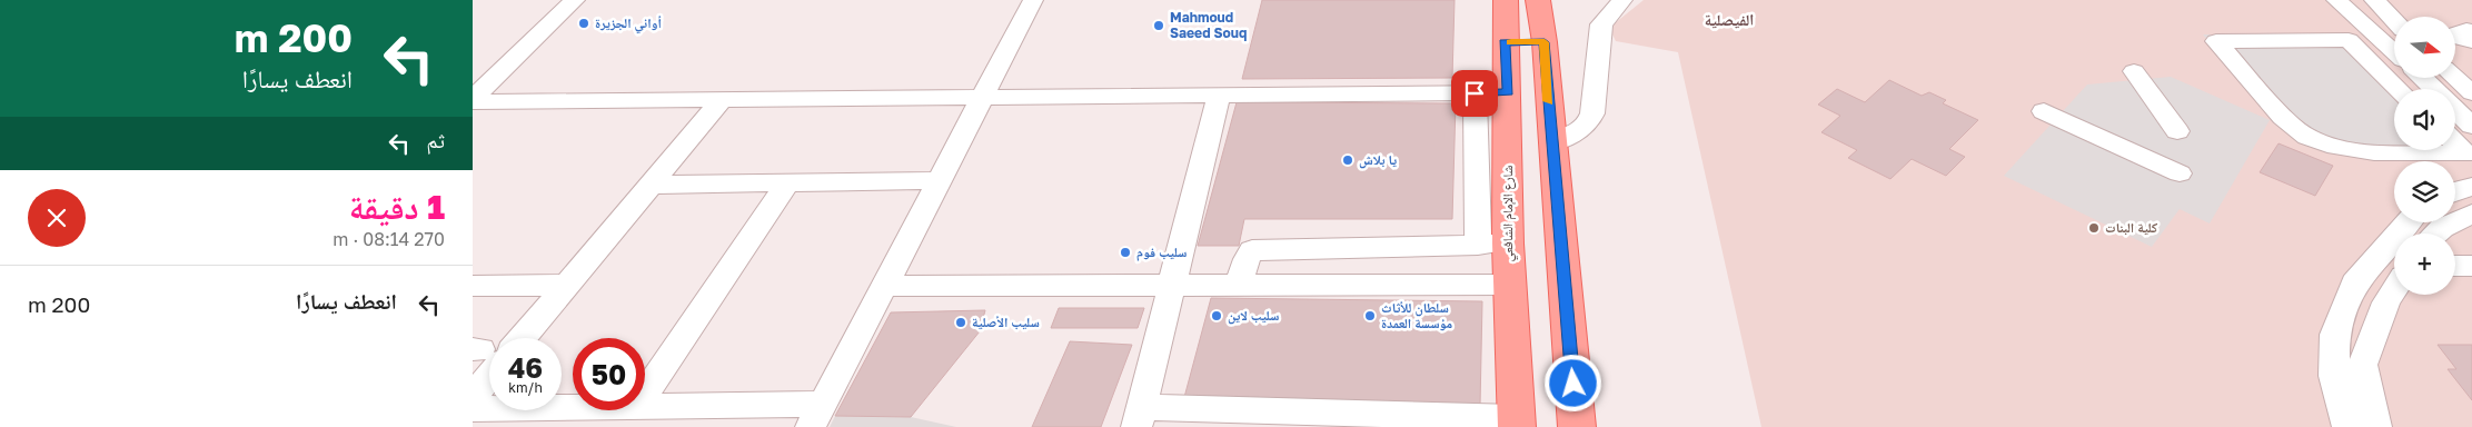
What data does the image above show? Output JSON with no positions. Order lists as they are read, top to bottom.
{
  "streets": {
    "main road": ["شارع الإمام الشافعي"]
  },
  "districts": ["الفيصلية"],
  "places": [
    "أواني الجزيرة",
    "Mahmoud Saeed Souq",
    "يا بلاش",
    "كلية البنات",
    "سليب فوم",
    "سليب لاين",
    "سلطان للأثاث مؤسسة العمدة",
    "سليب الأصلية"
  ],
  "north": "right",
  "page": {
    "turn": ["200 m", "انعطف يسارًا"],
    "map_buttons": "+",
    "then": "ثم",
    "heading": ["1 دقيقة", "270 m · 08:14"],
    "list": [
      {
        "name": "انعطف يسارًا",
        "value": "200 m"
      }
    ],
    "speed": "46 km/h",
    "limit": "50"
  }
}
